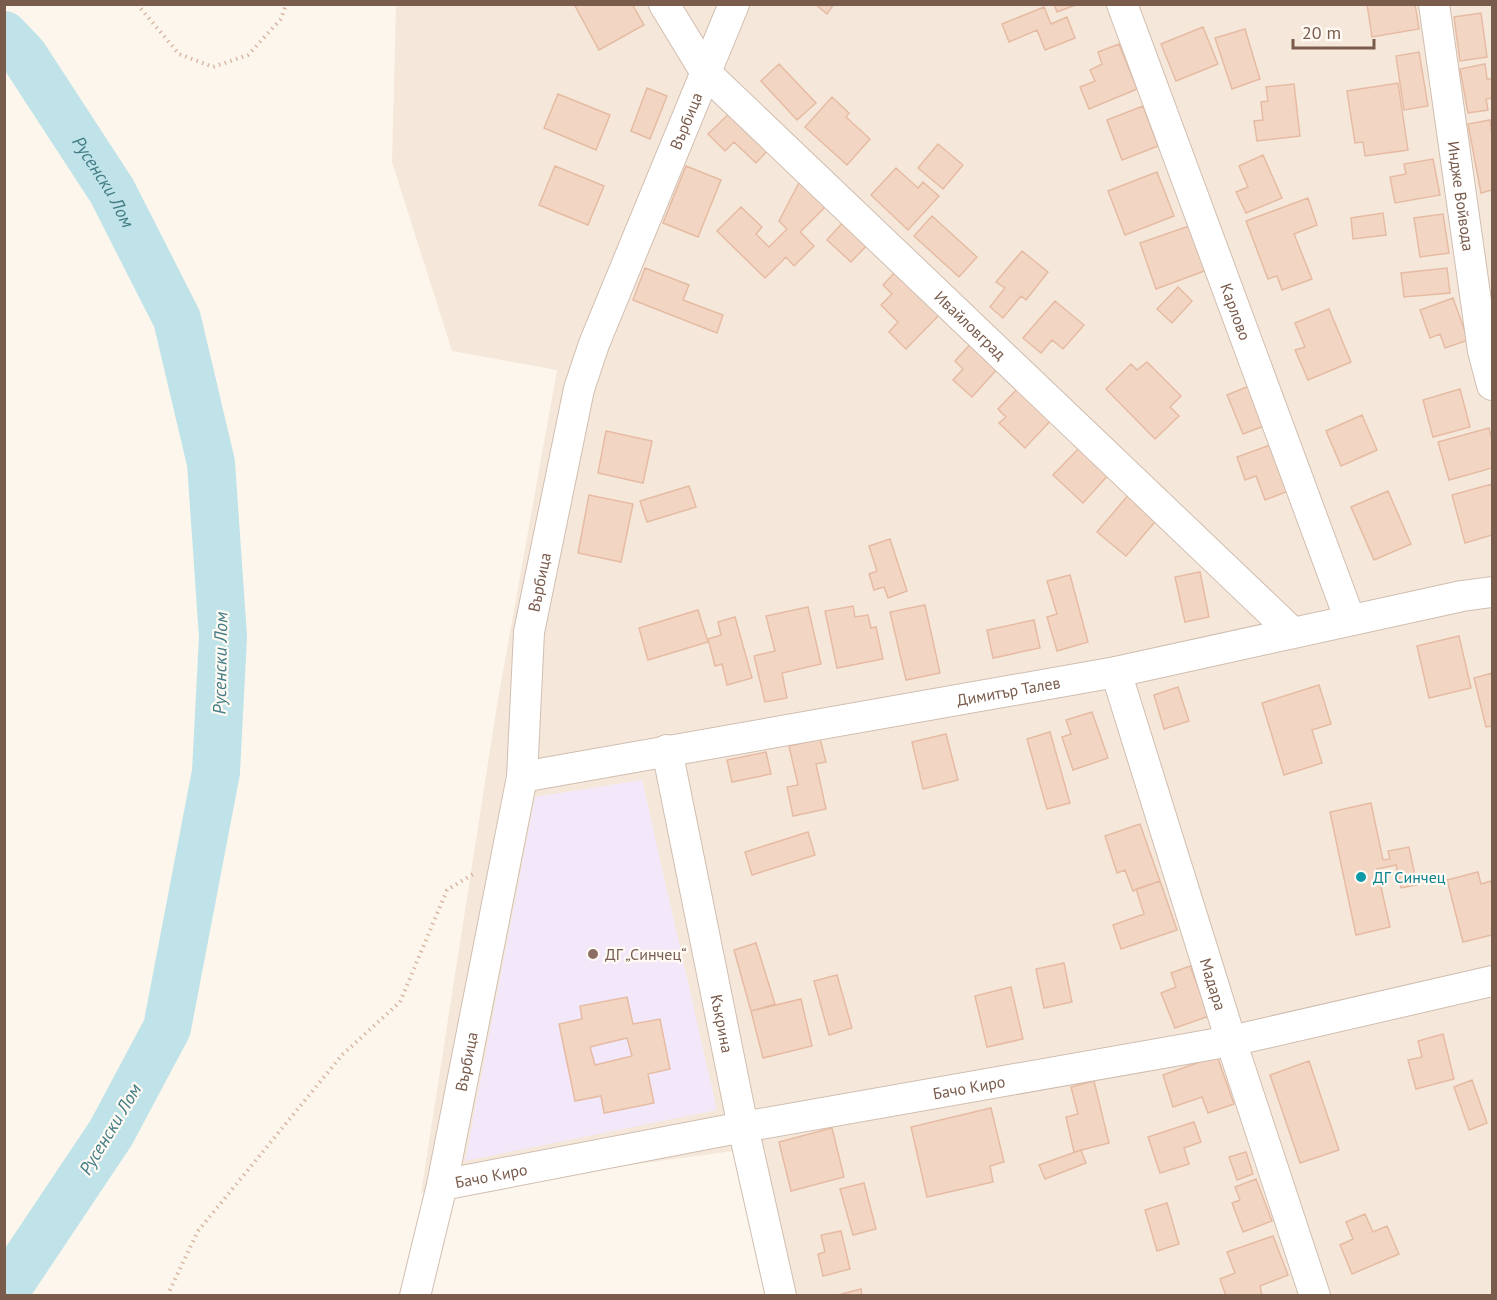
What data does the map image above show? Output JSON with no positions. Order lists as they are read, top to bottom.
{
  "streets": {
    "street": [
      "Върбица",
      "Индже Войвода",
      "Карлово",
      "Ивайловград",
      "Димитър Талев",
      "Мадара",
      "Къкрина",
      "Бачо Киро"
    ]
  },
  "crossings": [
    ["Върбица", "Ивайловград"],
    ["Върбица", "Димитър Талев"],
    ["Върбица", "Бачо Киро"],
    ["Карлово", "Димитър Талев"],
    ["Ивайловград", "Димитър Талев"],
    ["Димитър Талев", "Мадара"],
    ["Димитър Талев", "Къкрина"],
    ["Мадара", "Бачо Киро"],
    ["Къкрина", "Бачо Киро"]
  ],
  "water": ["Русенски Лом"],
  "places": ["ДГ Синчец", "ДГ „Синчец“"],
  "scale_bar": "20 m"
}
